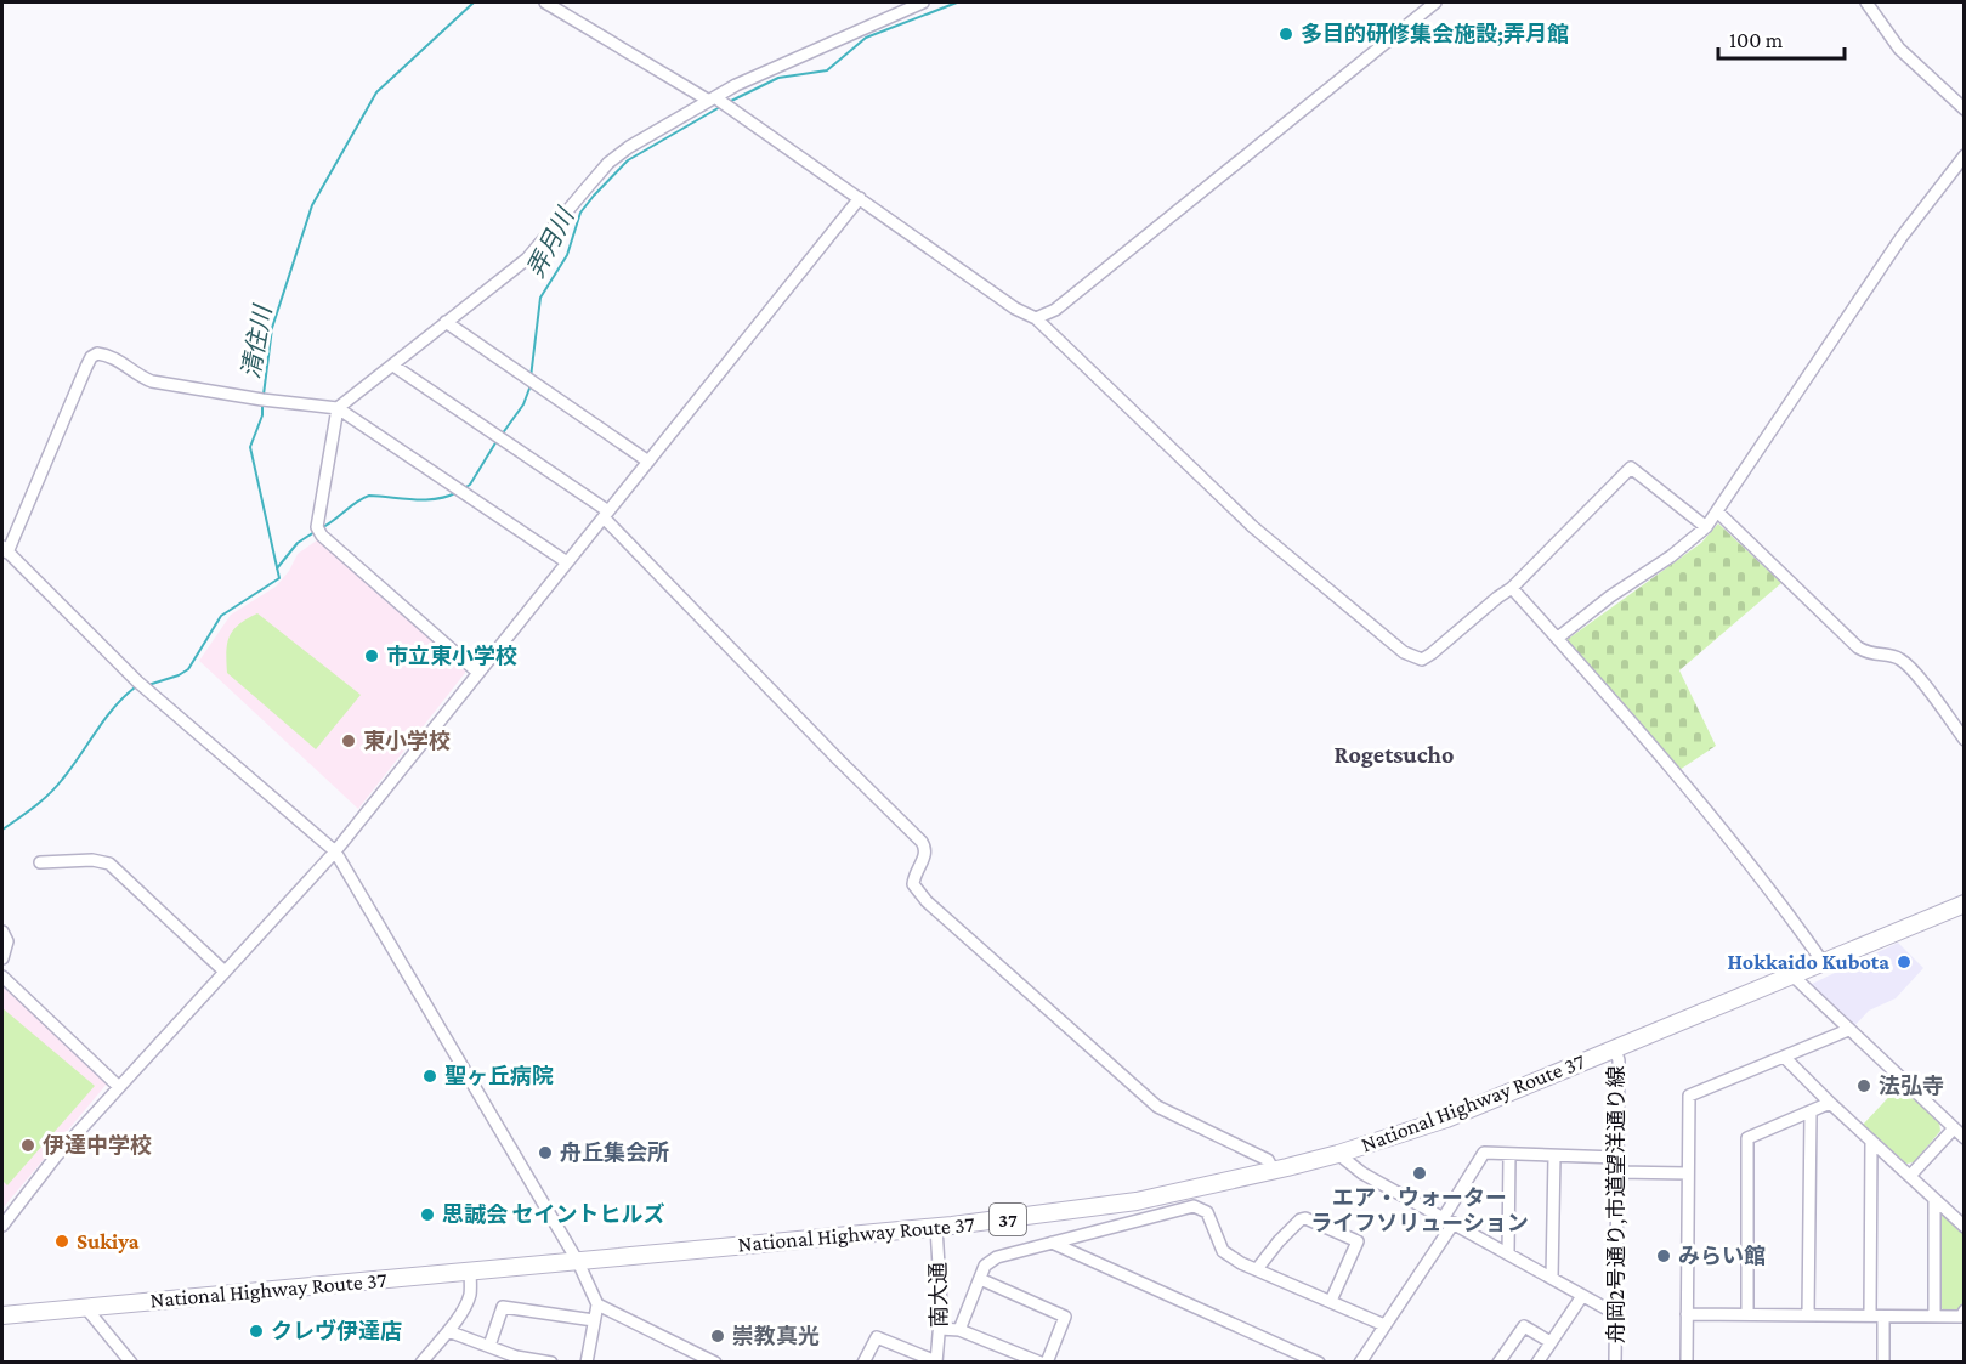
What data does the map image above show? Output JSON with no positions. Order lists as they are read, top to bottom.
{
  "streets": {
    "highway": ["National Highway Route 37", "37"],
    "street": ["舟岡2号通り,市道望洋通り線", "南大通"]
  },
  "crossings": [
    ["National Highway Route 37", "舟岡2号通り,市道望洋通り線"],
    ["National Highway Route 37", "南大通"]
  ],
  "districts": ["Rogetsucho"],
  "water": ["弄月川", "清住川"],
  "places": [
    "多目的研修集会施設;弄月館",
    "市立東小学校",
    "東小学校",
    "Hokkaido Kubota",
    "聖ヶ丘病院",
    "法弘寺",
    "伊達中学校",
    "舟丘集会所",
    "エア・ウォーター ライフソリューション",
    "思誠会 セイントヒルズ",
    "Sukiya",
    "みらい館",
    "クレヴ伊達店",
    "崇教真光"
  ],
  "scale_bar": "100 m"
}
